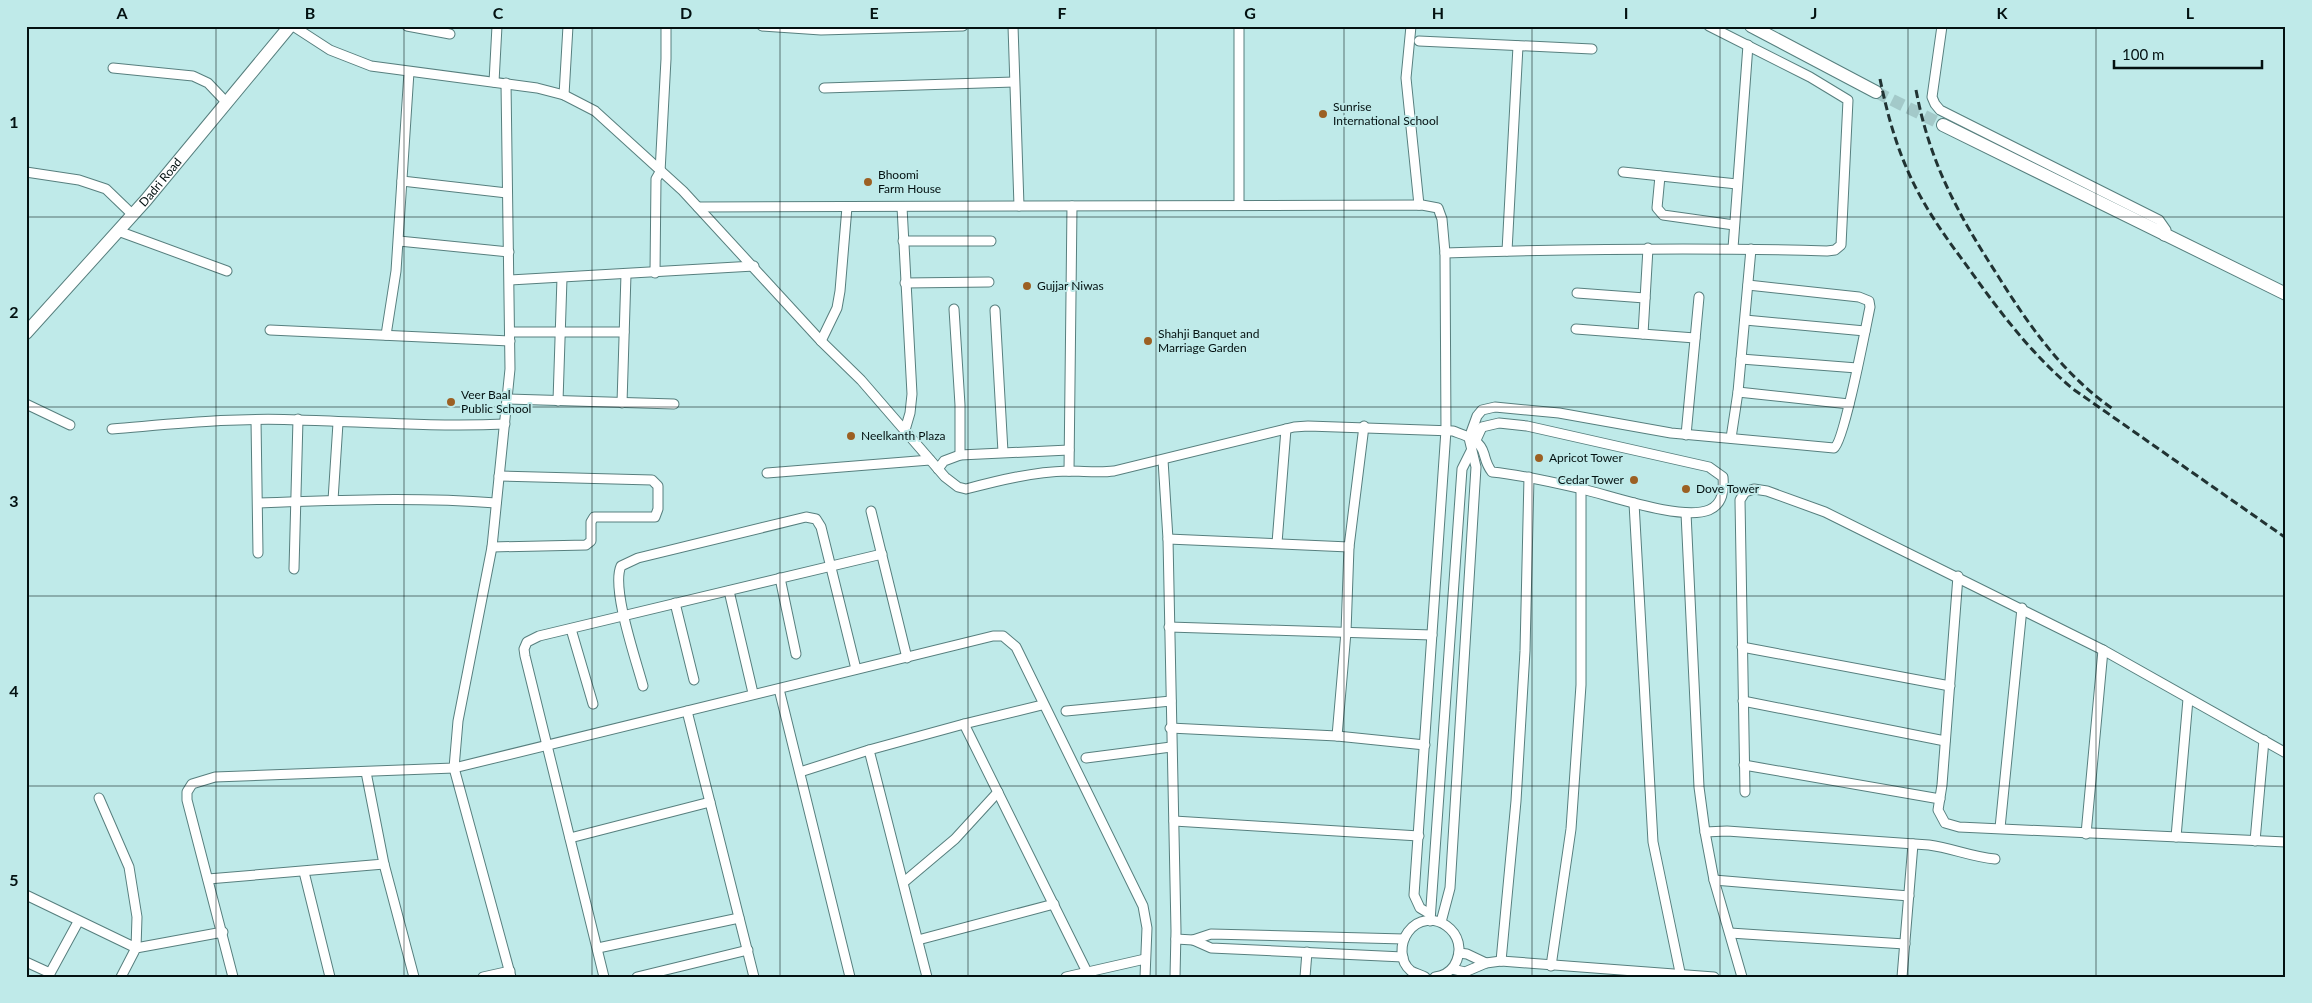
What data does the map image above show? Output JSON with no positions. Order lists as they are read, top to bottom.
{
  "streets": {
    "street": ["Dadri Road"]
  },
  "places": [
    "Sunrise International School",
    "Bhoomi Farm House",
    "Gujjar Niwas",
    "Shahji Banquet and Marriage Garden",
    "Veer Baal Public School",
    "Neelkanth Plaza",
    "Apricot Tower",
    "Cedar Tower",
    "Dove Tower"
  ],
  "scale_bar": "100 m",
  "grid": {
    "columns": [
      "A",
      "B",
      "C",
      "D",
      "E",
      "F",
      "G",
      "H",
      "I",
      "J",
      "K",
      "L"
    ],
    "rows": [
      "1",
      "2",
      "3",
      "4",
      "5"
    ]
  }
}
